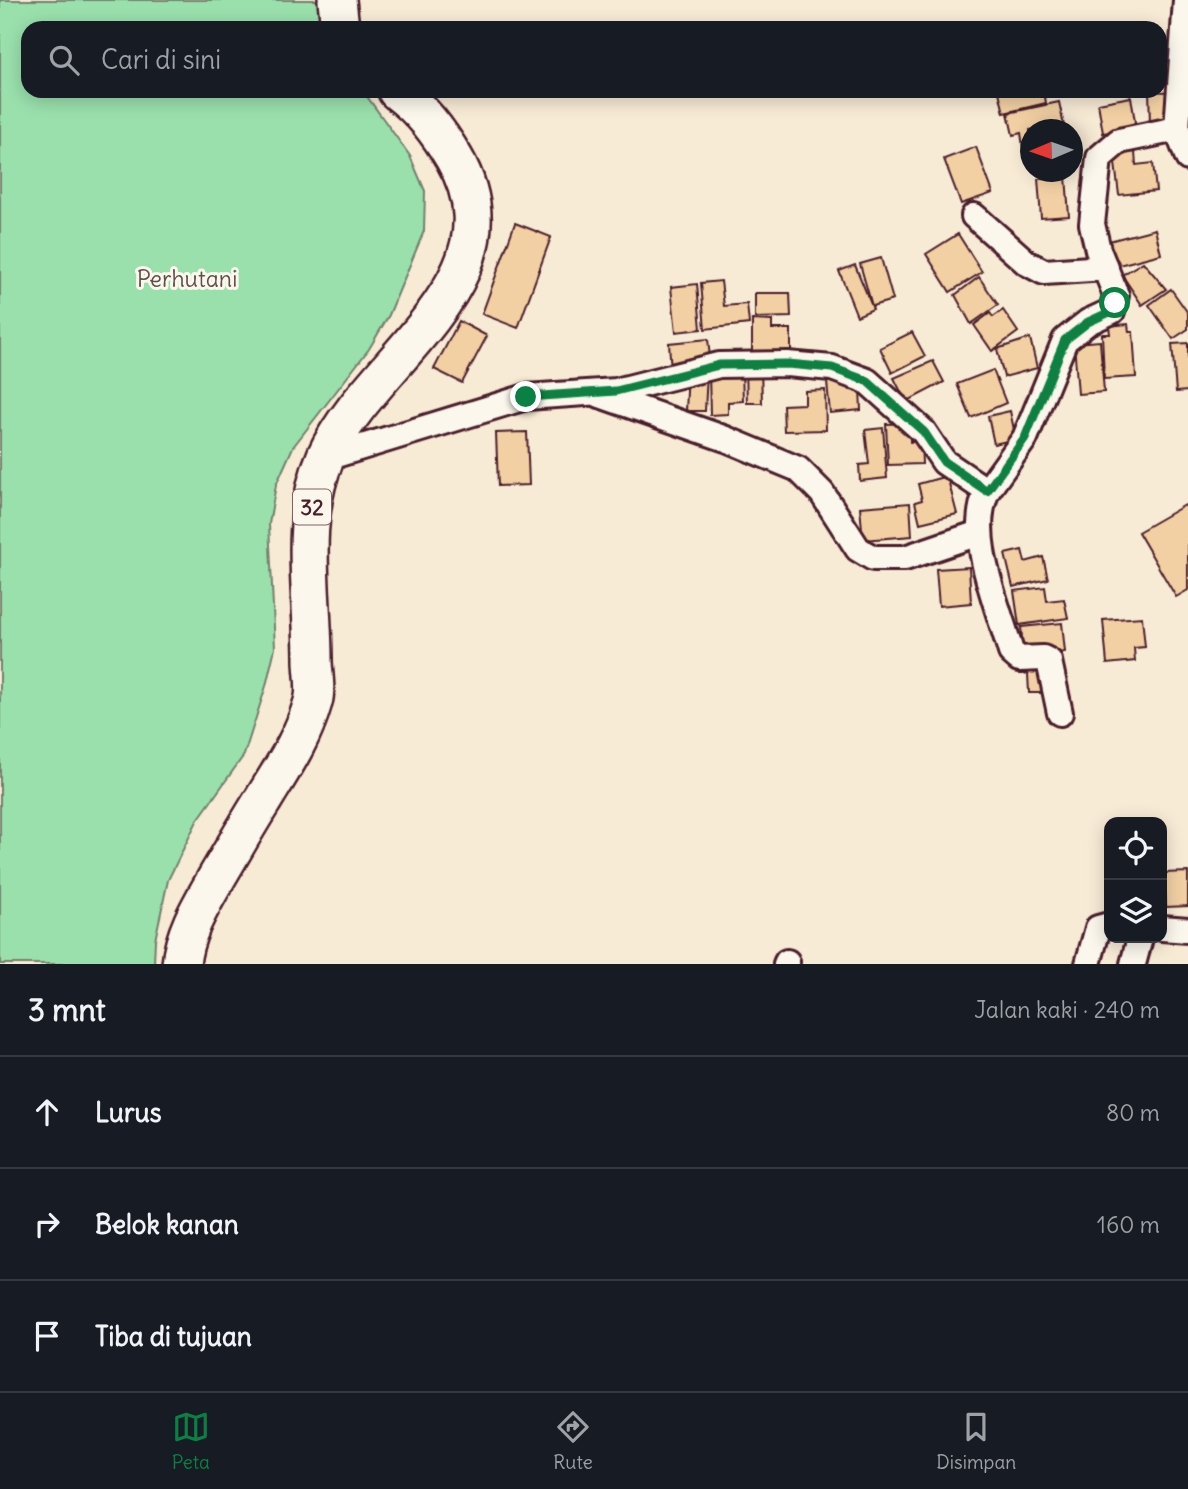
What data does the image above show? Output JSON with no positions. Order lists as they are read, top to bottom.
{
  "streets": {
    "highway": ["32"]
  },
  "parks": ["Perhutani"],
  "north": "left",
  "page": {
    "search": "Cari di sini",
    "heading": ["3 mnt", "Jalan kaki · 240 m"],
    "list": [
      ["Lurus", "80 m"],
      ["Belok kanan", "160 m"],
      "Tiba di tujuan"
    ],
    "nav": ["Peta", "Rute", "Disimpan"]
  }
}
